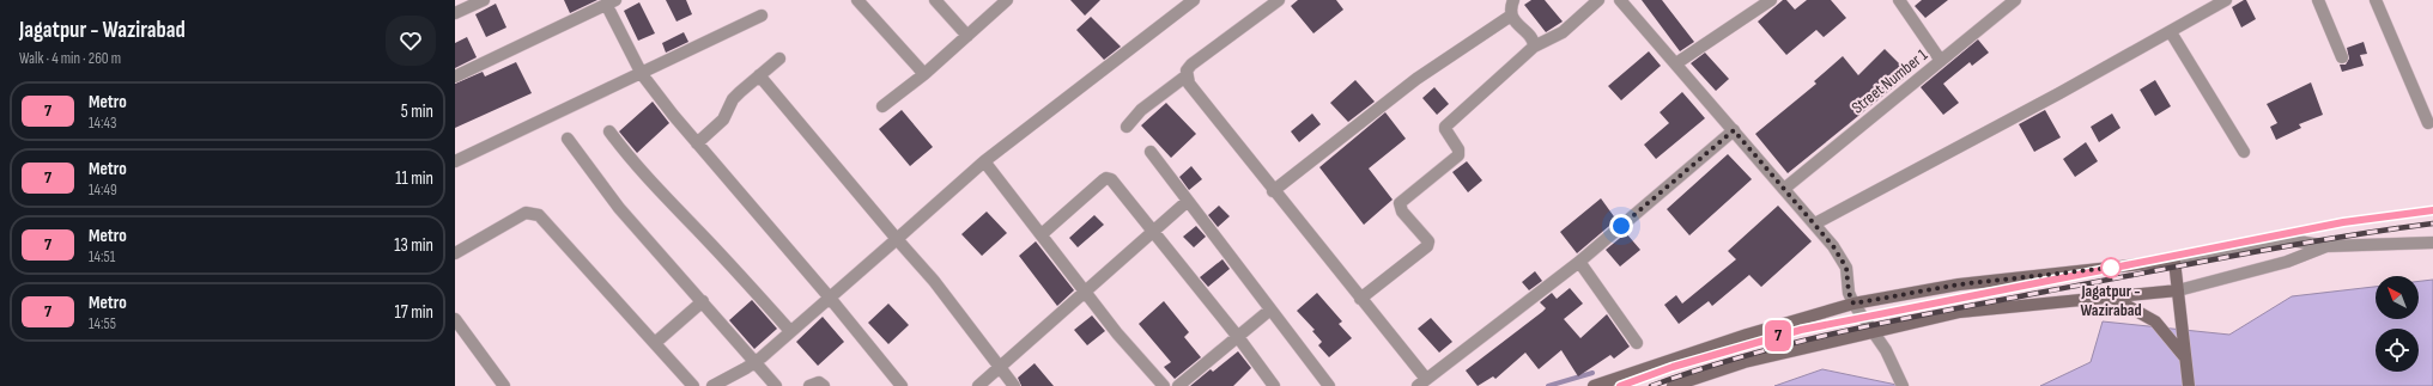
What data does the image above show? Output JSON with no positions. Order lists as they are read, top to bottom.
{
  "streets": {
    "street": ["Street Number 1"]
  },
  "places": ["Jagatpur - Wazirabad"],
  "lines": ["metro line 7"],
  "north": "top left",
  "page": {
    "heading": ["Jagatpur - Wazirabad", "Walk · 4 min · 260 m"],
    "on_map": "7",
    "list": [
      {
        "mark": "7",
        "name": "Metro",
        "note": "14:43",
        "value": "5 min"
      },
      {
        "mark": "7",
        "name": "Metro",
        "note": "14:49",
        "value": "11 min"
      },
      {
        "mark": "7",
        "name": "Metro",
        "note": "14:51",
        "value": "13 min"
      },
      {
        "mark": "7",
        "name": "Metro",
        "note": "14:55",
        "value": "17 min"
      }
    ]
  }
}
